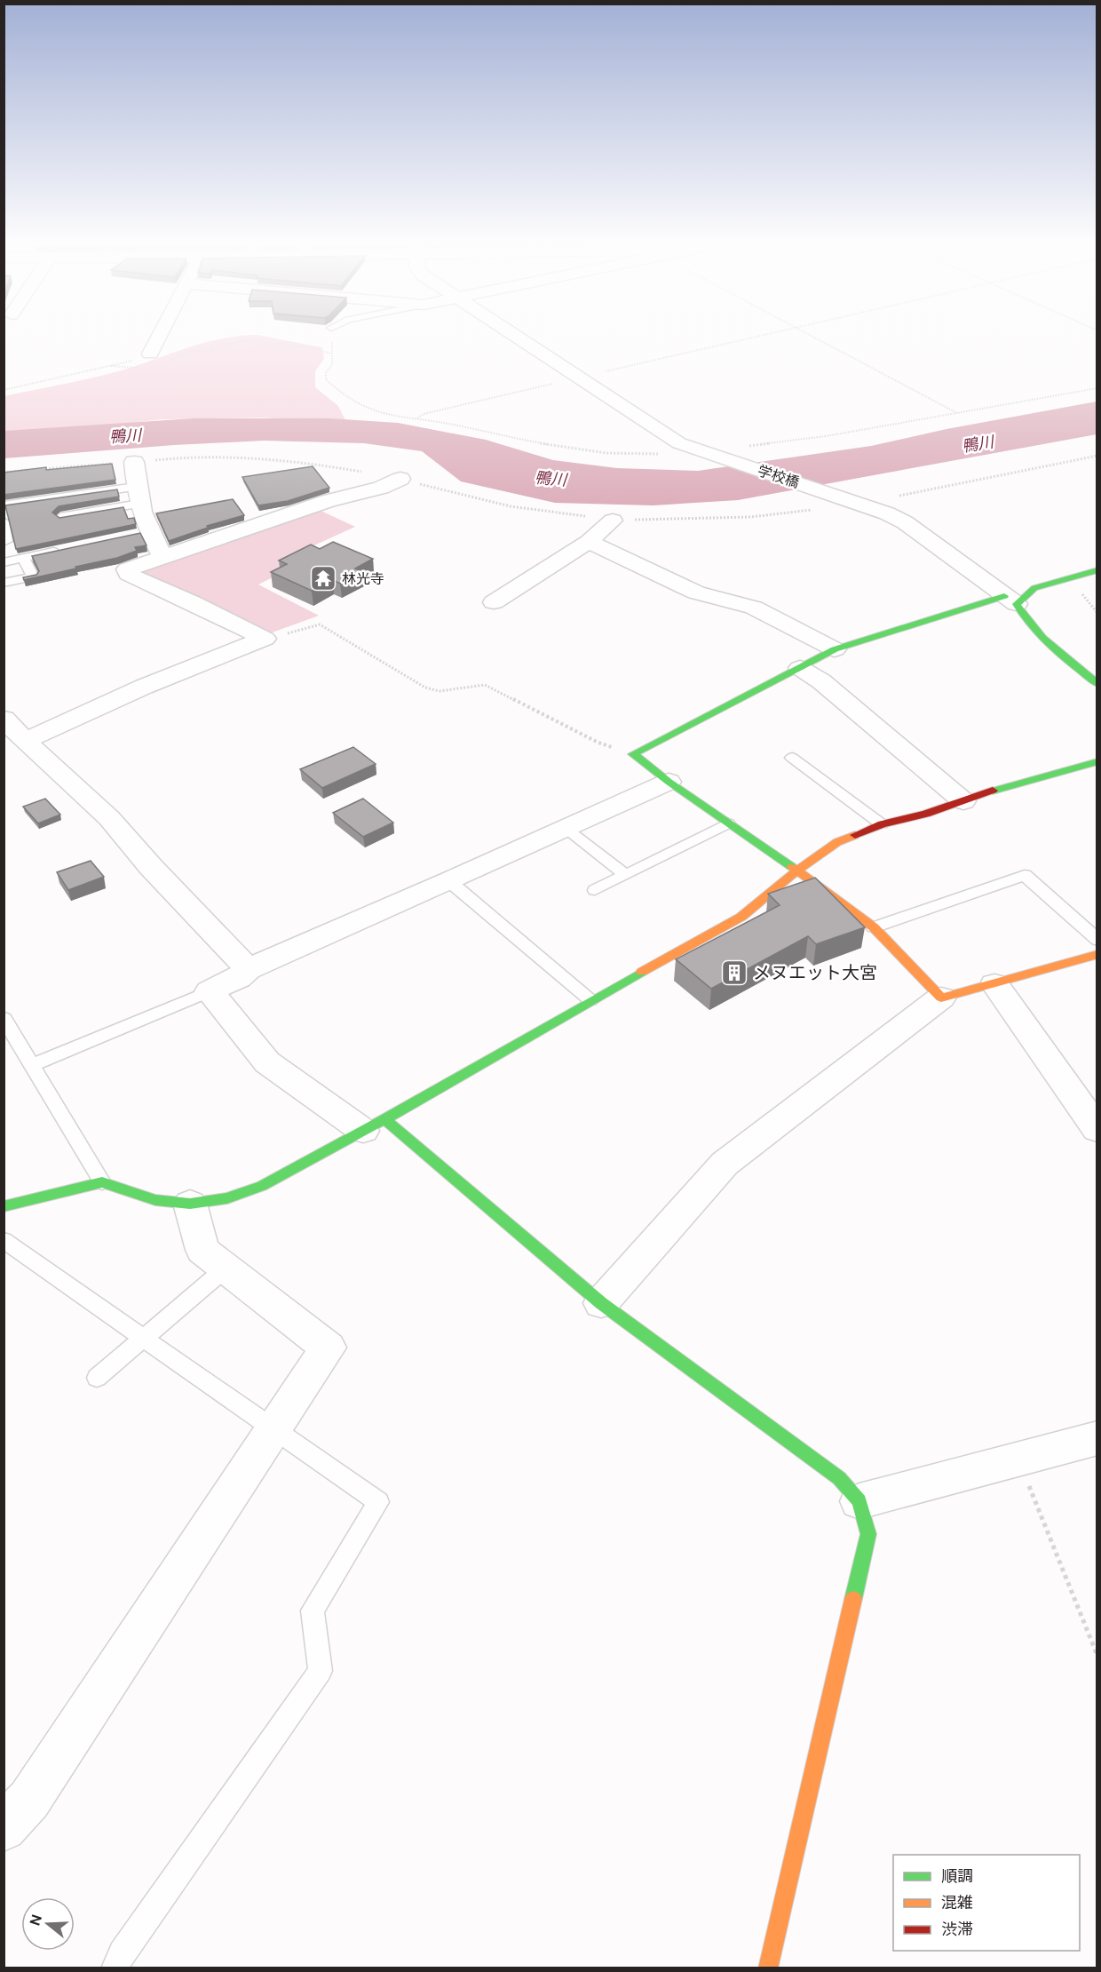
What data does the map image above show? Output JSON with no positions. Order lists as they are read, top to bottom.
{
  "streets": {
    "street": ["学校橋"]
  },
  "water": ["鴨川"],
  "places": {
    "temple": ["林光寺"],
    "building": ["メヌエット大宮"]
  },
  "legend": ["順調", "混雑", "渋滞"],
  "north": "left"
}
